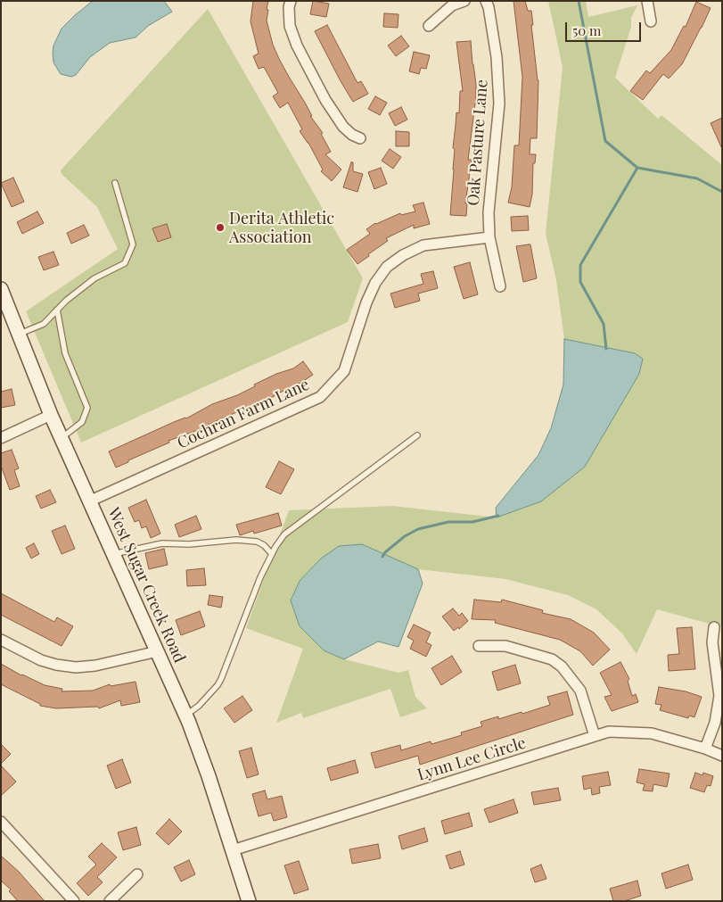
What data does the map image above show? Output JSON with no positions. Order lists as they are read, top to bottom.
{
  "streets": {
    "main road": ["West Sugar Creek Road"],
    "street": ["Oak Pasture Lane", "Cochran Farm Lane", "Lynn Lee Circle"]
  },
  "crossings": [
    ["Oak Pasture Lane", "Cochran Farm Lane"],
    ["Cochran Farm Lane", "West Sugar Creek Road"],
    ["West Sugar Creek Road", "Lynn Lee Circle"]
  ],
  "places": ["Derita Athletic Association"],
  "scale_bar": "50 m"
}
